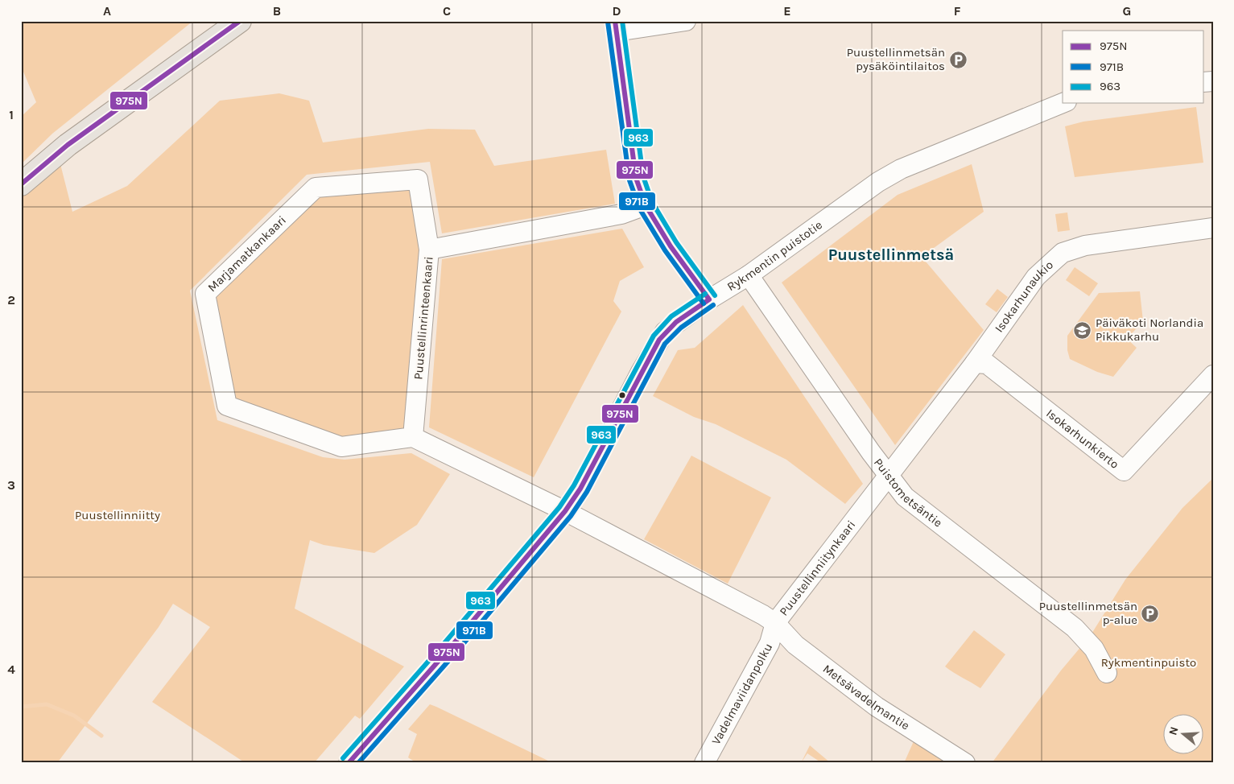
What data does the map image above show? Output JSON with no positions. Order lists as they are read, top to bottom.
{
  "streets": {
    "street": [
      "Marjamatkankaari",
      "Rykmentin puistotie",
      "Isokarhunaukio",
      "Puustellinrinteenkaari",
      "Isokarhunkierto",
      "Puistometsäntie",
      "Puustellinniitynkaari",
      "Vadelmaviidanpolku",
      "Metsävadelmantie"
    ]
  },
  "crossings": [
    ["Marjamatkankaari", "Puustellinrinteenkaari"],
    ["Rykmentin puistotie", "Puistometsäntie"],
    ["Rykmentin puistotie", "Puustellinniitynkaari"],
    ["Isokarhunaukio", "Isokarhunkierto"],
    ["Isokarhunaukio", "Puustellinniitynkaari"],
    ["Isokarhunkierto", "Puustellinniitynkaari"],
    ["Puistometsäntie", "Puustellinniitynkaari"],
    ["Puustellinniitynkaari", "Vadelmaviidanpolku"],
    ["Puustellinniitynkaari", "Metsävadelmantie"],
    ["Vadelmaviidanpolku", "Metsävadelmantie"]
  ],
  "districts": ["Puustellinmetsä"],
  "parks": ["Puustellinniitty", "Rykmentinpuisto"],
  "places": {
    "parking": ["Puustellinmetsän pysäköintilaitos", "Puustellinmetsän p-alue"],
    "school or university": ["Päiväkoti Norlandia Pikkukarhu"]
  },
  "lines": ["transit line 975N", "transit line 963", "transit line 971B"],
  "legend": ["975N", "971B", "963"],
  "north": "left",
  "grid": {
    "columns": [
      "A",
      "B",
      "C",
      "D",
      "E",
      "F",
      "G"
    ],
    "rows": [
      "1",
      "2",
      "3",
      "4"
    ]
  }
}
